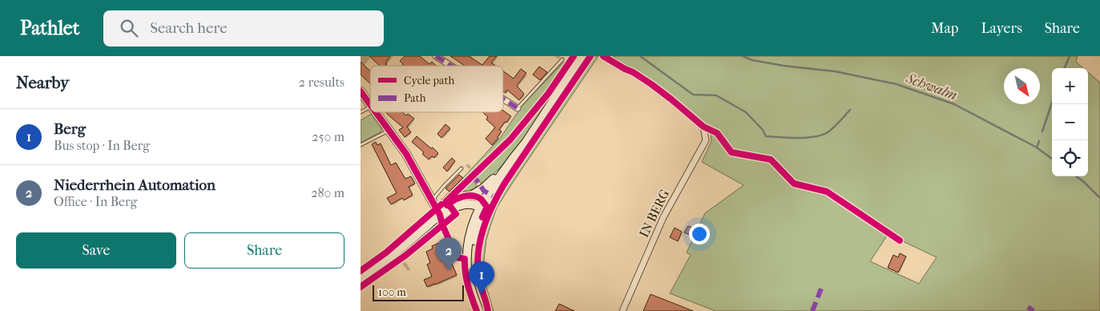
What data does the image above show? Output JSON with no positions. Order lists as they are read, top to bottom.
{
  "streets": {
    "street": ["IN BERG"]
  },
  "water": ["Schwalm"],
  "legend": ["Cycle path", "Path"],
  "scale_bar": "100 m",
  "north": "bottom right",
  "page": {
    "header": "Pathlet",
    "search": "Search here",
    "nav": ["Map", "Layers", "Share"],
    "heading": ["Nearby", "2 results"],
    "map_buttons": ["+", "−"],
    "list": [
      {
        "mark": "1",
        "name": "Berg",
        "note": "Bus stop · In Berg",
        "value": "250 m"
      },
      {
        "mark": "2",
        "name": "Niederrhein Automation",
        "note": "Office · In Berg",
        "value": "280 m"
      }
    ],
    "buttons": ["Save", "Share"],
    "pins": ["2", "1"],
    "scale": "100 m"
  }
}
